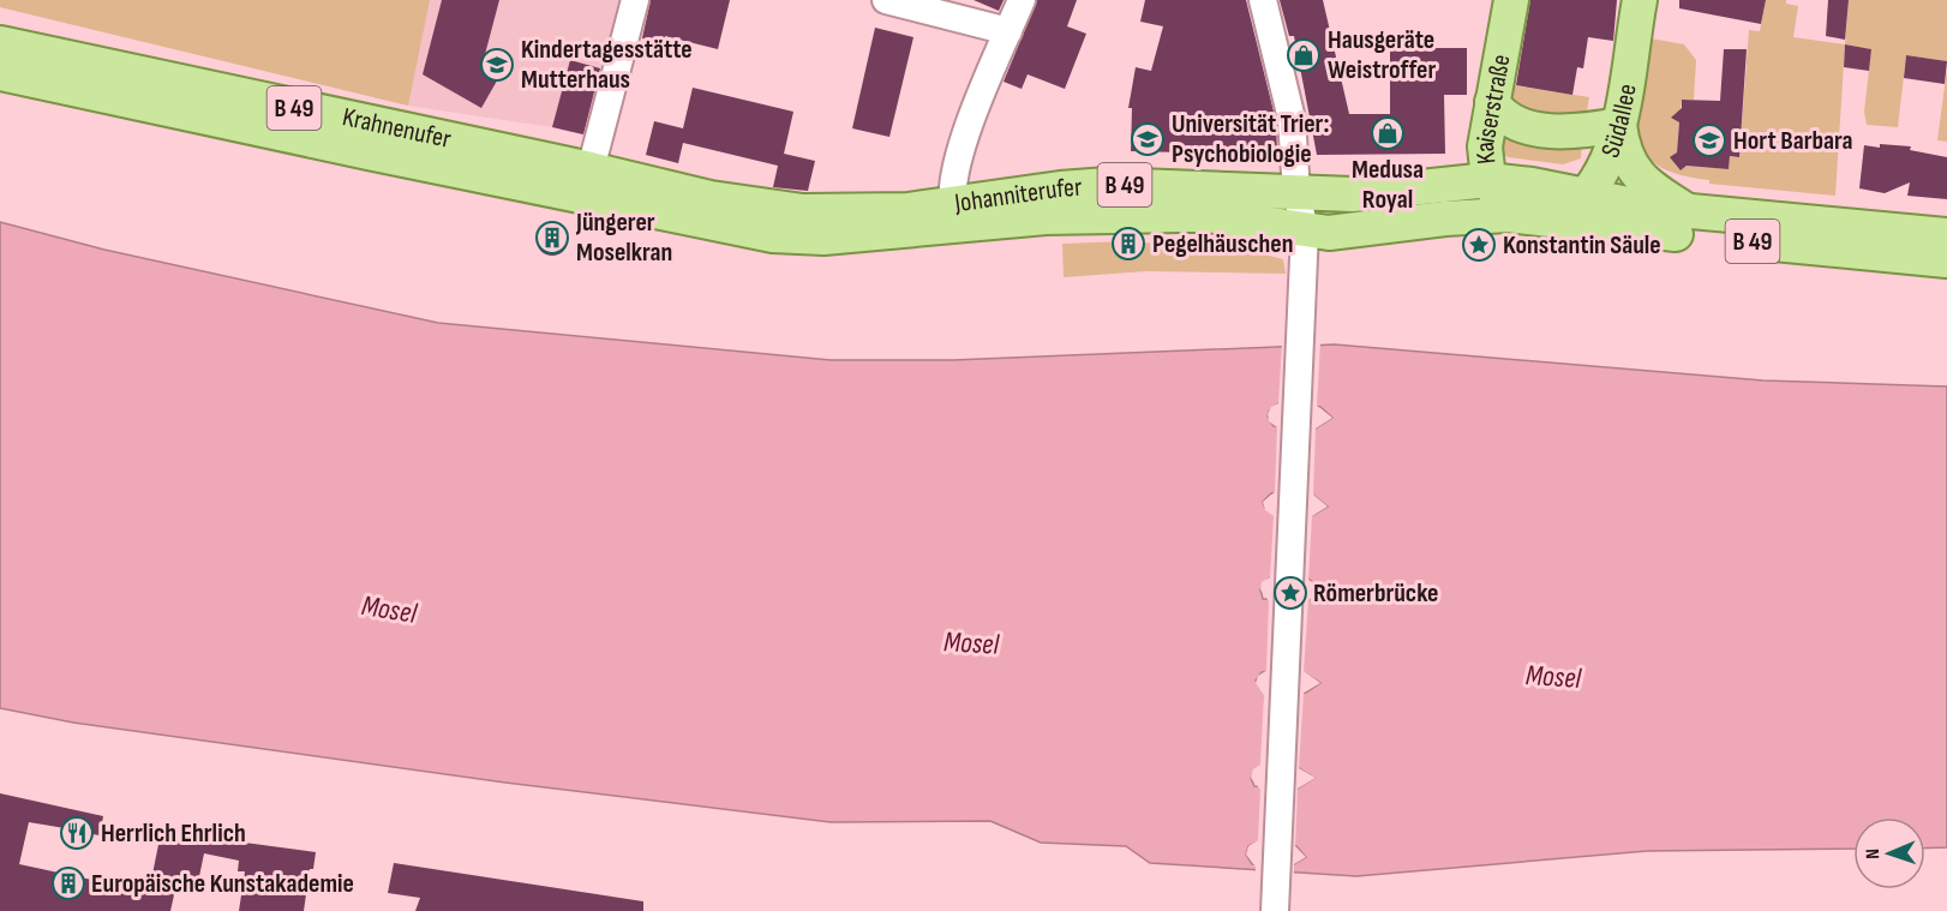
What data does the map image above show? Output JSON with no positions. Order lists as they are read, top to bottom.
{
  "streets": {
    "main road": [
      "B 49",
      "Kaiserstraße",
      "Südallee",
      "Krahnenufer",
      "Johanniterufer"
    ]
  },
  "crossings": [
    ["B 49", "Südallee"],
    ["B 49", "Johanniterufer"],
    ["Kaiserstraße", "Johanniterufer"],
    ["Südallee", "Johanniterufer"],
    ["Krahnenufer", "Johanniterufer"]
  ],
  "water": ["Mosel"],
  "places": {
    "shop": ["Hausgeräte Weistroffer", "Medusa Royal"],
    "school or university": ["Kindertagesstätte Mutterhaus", "Universität Trier: Psychobiologie", "Hort Barbara"],
    "building": ["Jüngerer Moselkran", "Pegelhäuschen", "Europäische Kunstakademie"],
    "place": ["Konstantin Säule", "Römerbrücke"],
    "restaurant": ["Herrlich Ehrlich"]
  },
  "north": "left"
}
